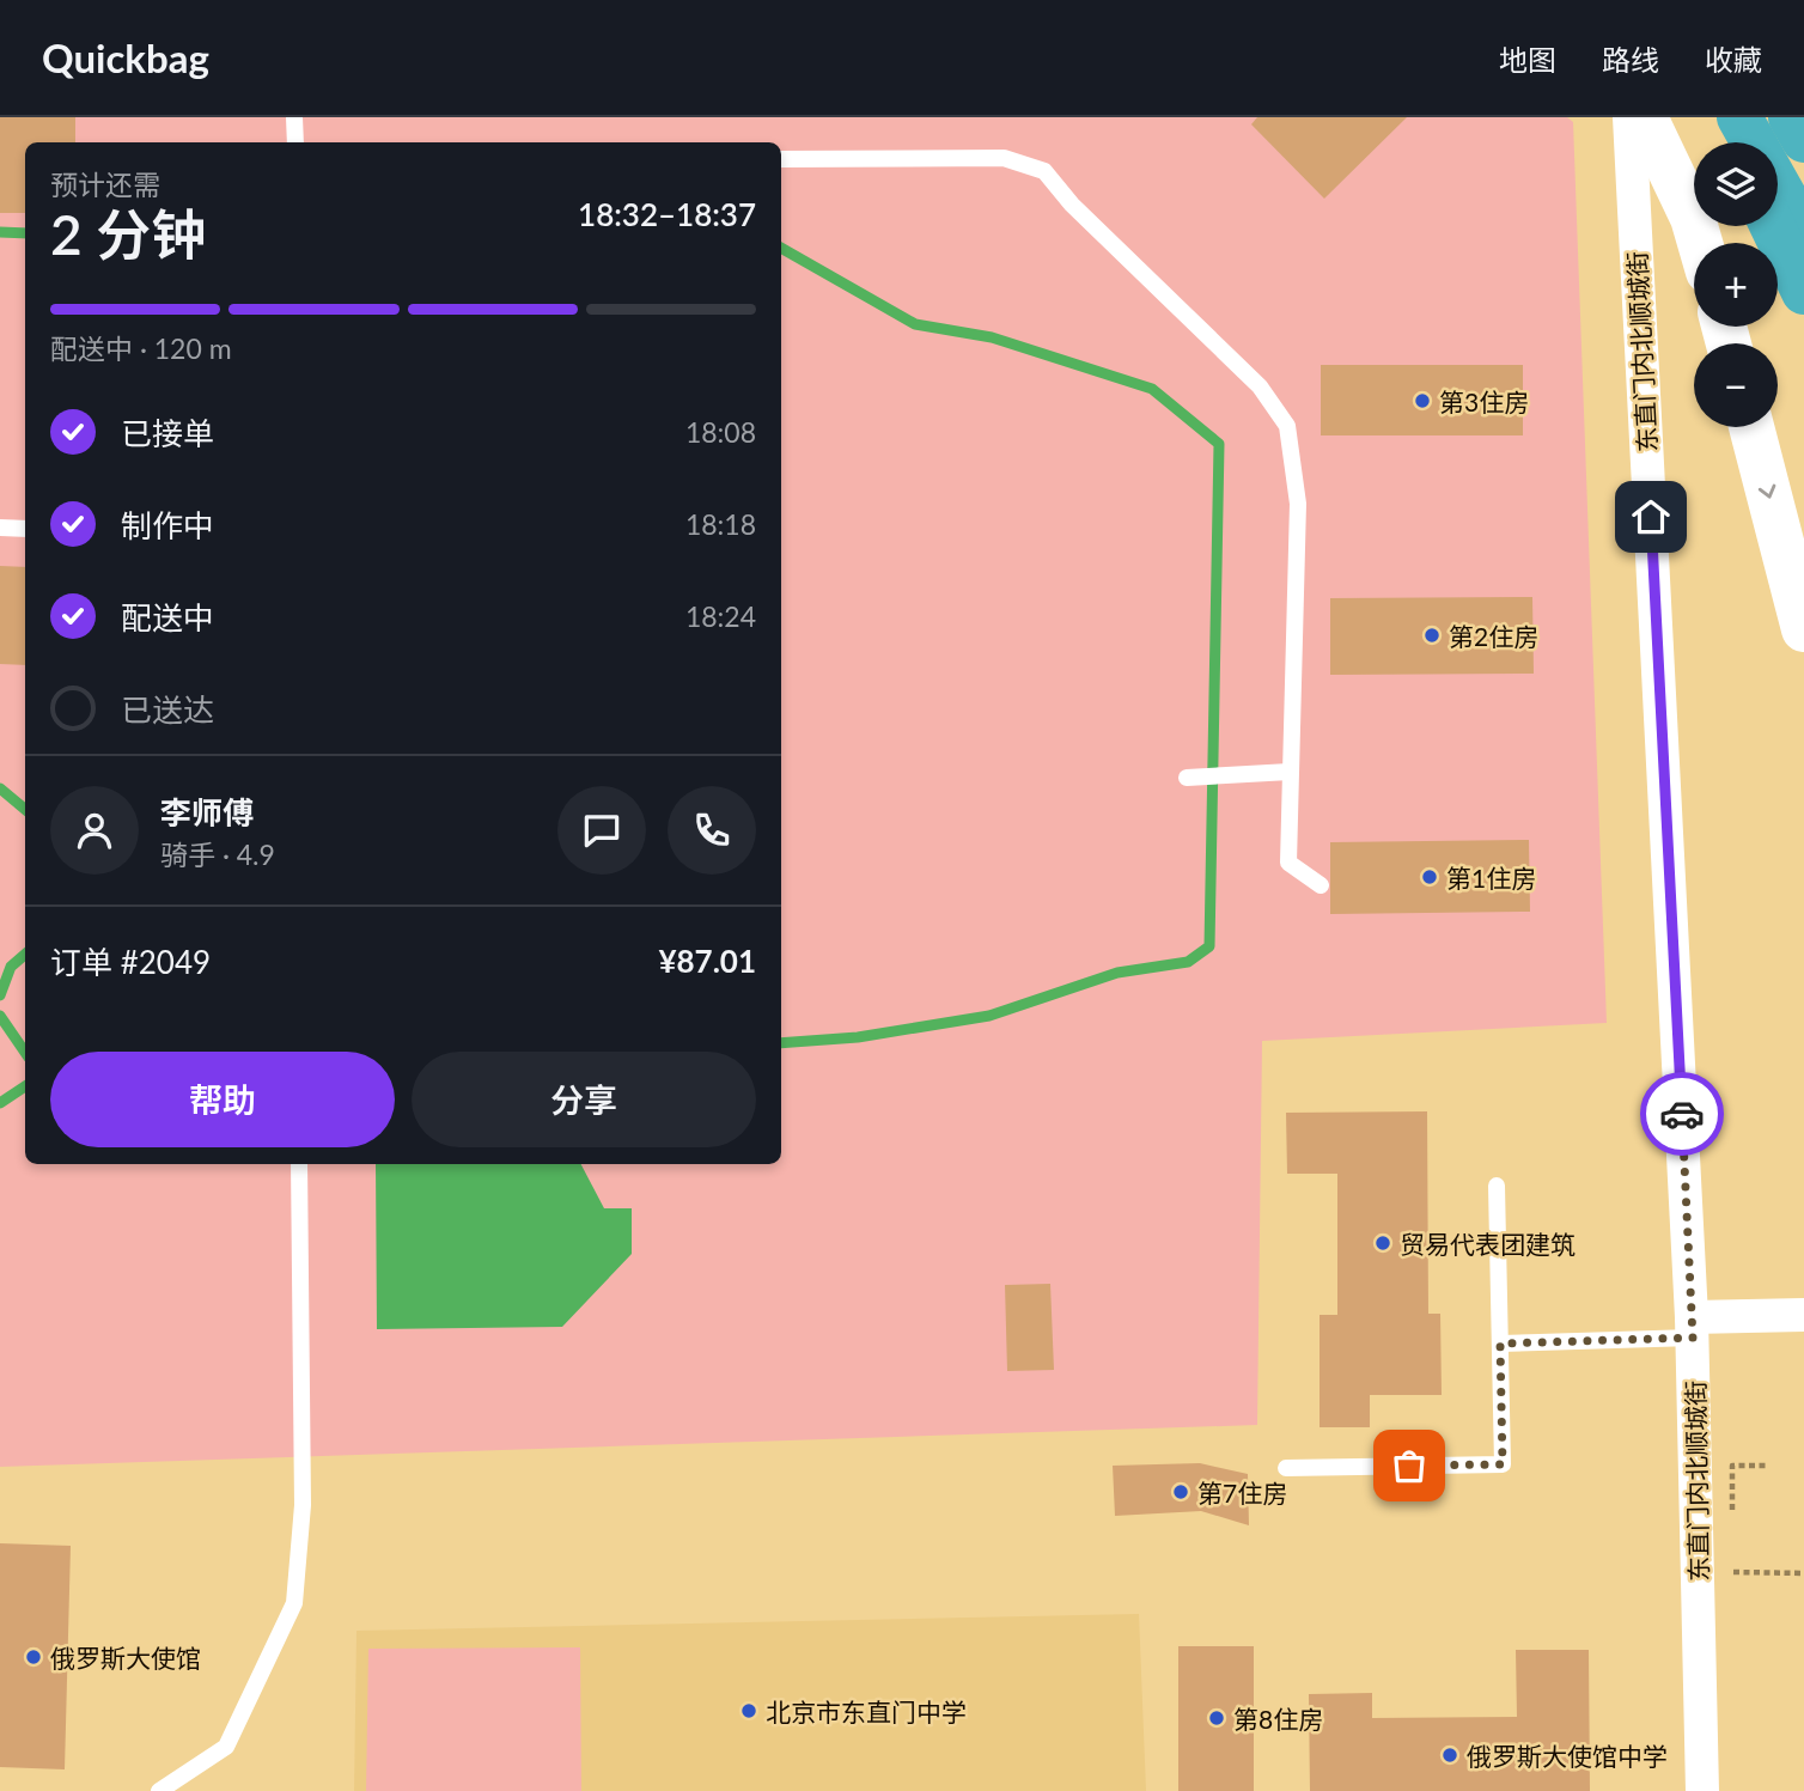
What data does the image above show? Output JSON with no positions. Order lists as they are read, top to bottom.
{
  "streets": {
    "street": ["东直门内北顺城街"]
  },
  "places": [
    "第3住房",
    "第2住房",
    "第1住房",
    "贸易代表团建筑",
    "第7住房",
    "俄罗斯大使馆",
    "北京市东直门中学",
    "第8住房",
    "俄罗斯大使馆中学"
  ],
  "page": {
    "header": "Quickbag",
    "nav": ["地图", "路线", "收藏"],
    "map_buttons": ["+", "−"],
    "heading": ["2 分钟", "预计还需", "18:32–18:37"],
    "panel": [
      "李师傅",
      "骑手 · 4.9",
      "订单 #2049",
      "¥87.01"
    ],
    "bar": "配送中 · 120 m",
    "list": [
      ["已接单", "18:08"],
      ["制作中", "18:18"],
      ["配送中", "18:24"],
      "已送达"
    ],
    "buttons": ["帮助", "分享"]
  }
}
